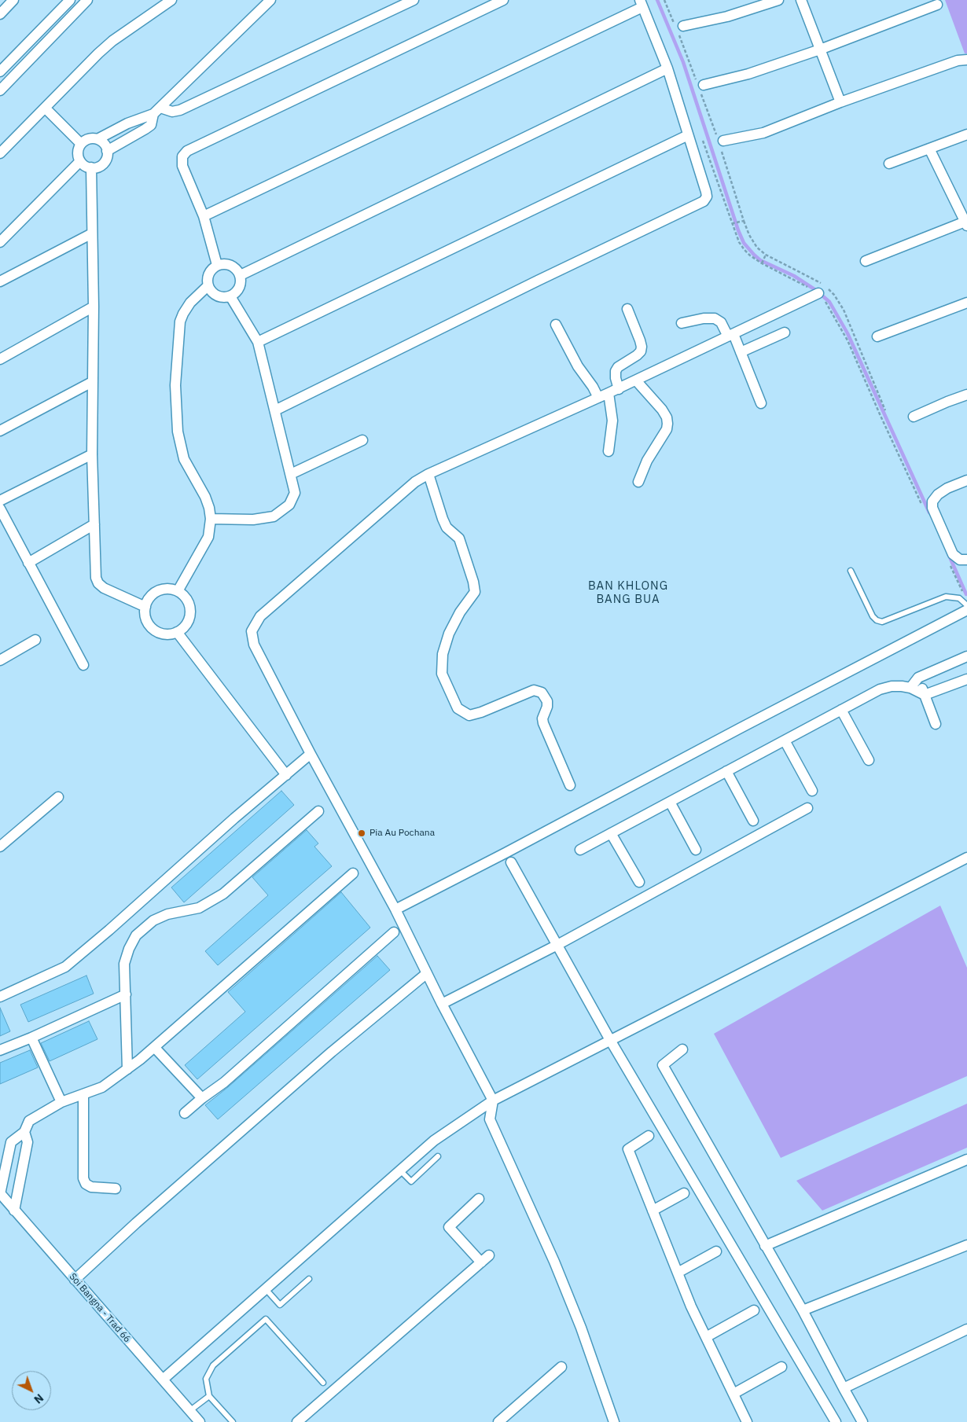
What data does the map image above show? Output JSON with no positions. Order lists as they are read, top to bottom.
{
  "streets": {
    "street": ["Soi Bangna - Trad 66"]
  },
  "districts": ["BAN KHLONG BANG BUA"],
  "places": ["Pia Au Pochana"],
  "north": "bottom right"
}
